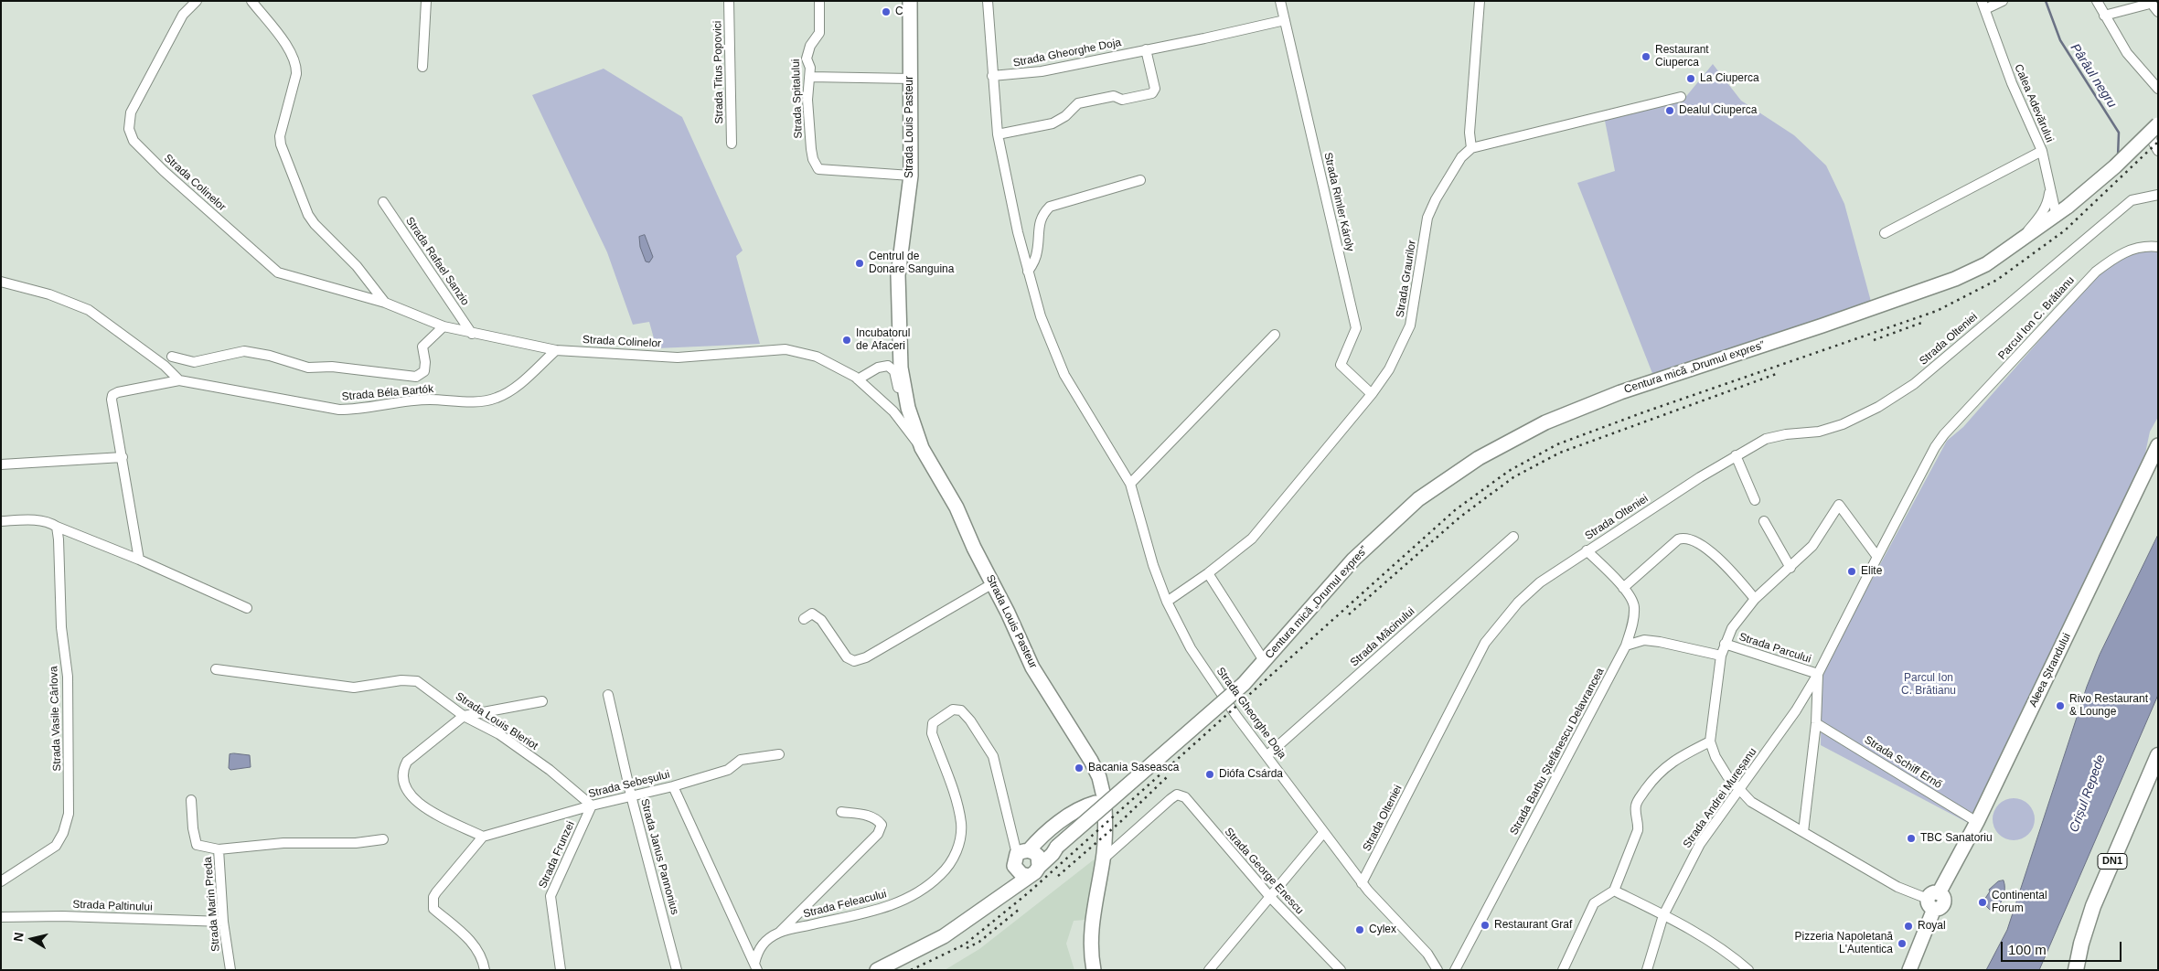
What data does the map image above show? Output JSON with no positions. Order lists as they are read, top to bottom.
{
  "streets": {
    "main road": [
      "Strada Louis Pasteur",
      "Centura mică „Drumul expres”",
      "Aleea Ștrandului",
      "DN1"
    ],
    "street": [
      "Strada Gheorghe Doja",
      "Strada Titus Popovici",
      "Strada Spitalului",
      "Calea Adevărului",
      "Strada Colinelor",
      "Strada Rimler Károly",
      "Strada Rafael Sanzio",
      "Strada Graurilor",
      "Parcul Ion C. Brătianu",
      "Strada Olteniei",
      "Strada Béla Bartók",
      "Strada Măcinului",
      "Strada Parcului",
      "Strada Vasile Cârlova",
      "Strada Louis Bleriot",
      "Strada Barbu Ștefănescu Delavrancea",
      "Strada Schiff Ernő",
      "Strada Sebeșului",
      "Strada Andrei Mureșanu",
      "Strada Frunzei",
      "Strada Janus Pannonius",
      "Strada George Enescu",
      "Strada Marin Preda",
      "Strada Feleacului",
      "Strada Paltinului"
    ]
  },
  "crossings": [
    ["Strada Gheorghe Doja", "Strada Rimler Károly"],
    ["Strada Gheorghe Doja", "Strada Graurilor"],
    ["Strada Gheorghe Doja", "Strada Olteniei"],
    ["Strada Gheorghe Doja", "Strada Măcinului"],
    ["Strada Spitalului", "Strada Louis Pasteur"],
    ["Calea Adevărului", "Centura mică „Drumul expres”"],
    ["Strada Louis Pasteur", "Strada Colinelor"],
    ["Strada Louis Pasteur", "Strada George Enescu"],
    ["Strada Colinelor", "Strada Rafael Sanzio"],
    ["Strada Colinelor", "Strada Béla Bartók"],
    ["Strada Rimler Károly", "Strada Graurilor"],
    ["Strada Graurilor", "Centura mică „Drumul expres”"],
    ["Parcul Ion C. Brătianu", "Strada Parcului"],
    ["Parcul Ion C. Brătianu", "Strada Schiff Ernő"],
    ["Parcul Ion C. Brătianu", "Strada Andrei Mureșanu"],
    ["Strada Olteniei", "Strada Barbu Ștefănescu Delavrancea"],
    ["Centura mică „Drumul expres”", "Strada Feleacului"],
    ["Strada Parcului", "Strada Andrei Mureșanu"],
    ["Aleea Ștrandului", "Strada Schiff Ernő"],
    ["Strada Louis Bleriot", "Strada Sebeșului"],
    ["Strada Louis Bleriot", "Strada Frunzei"],
    ["Strada Sebeșului", "Strada Frunzei"],
    ["Strada Sebeșului", "Strada Janus Pannonius"],
    ["Strada Sebeșului", "Strada Feleacului"],
    ["Strada Marin Preda", "Strada Paltinului"]
  ],
  "water": ["Pârâul negru", "Crișul Repede"],
  "parks": ["Parcul Ion C. Brătianu"],
  "places": [
    "C",
    "Restaurant Ciuperca",
    "La Ciuperca",
    "Dealul Ciuperca",
    "Centrul de Donare Sanguina",
    "Incubatorul de Afaceri",
    "Elite",
    "Rivo Restaurant & Lounge",
    "Bacania Saseasca",
    "Diófa Csárda",
    "TBC Sanatoriu",
    "Continental Forum",
    "Restaurant Graf",
    "Royal",
    "Cylex",
    "Pizzeria Napoletană L'Autentica"
  ],
  "scale_bar": "100 m",
  "north": "left"
}
